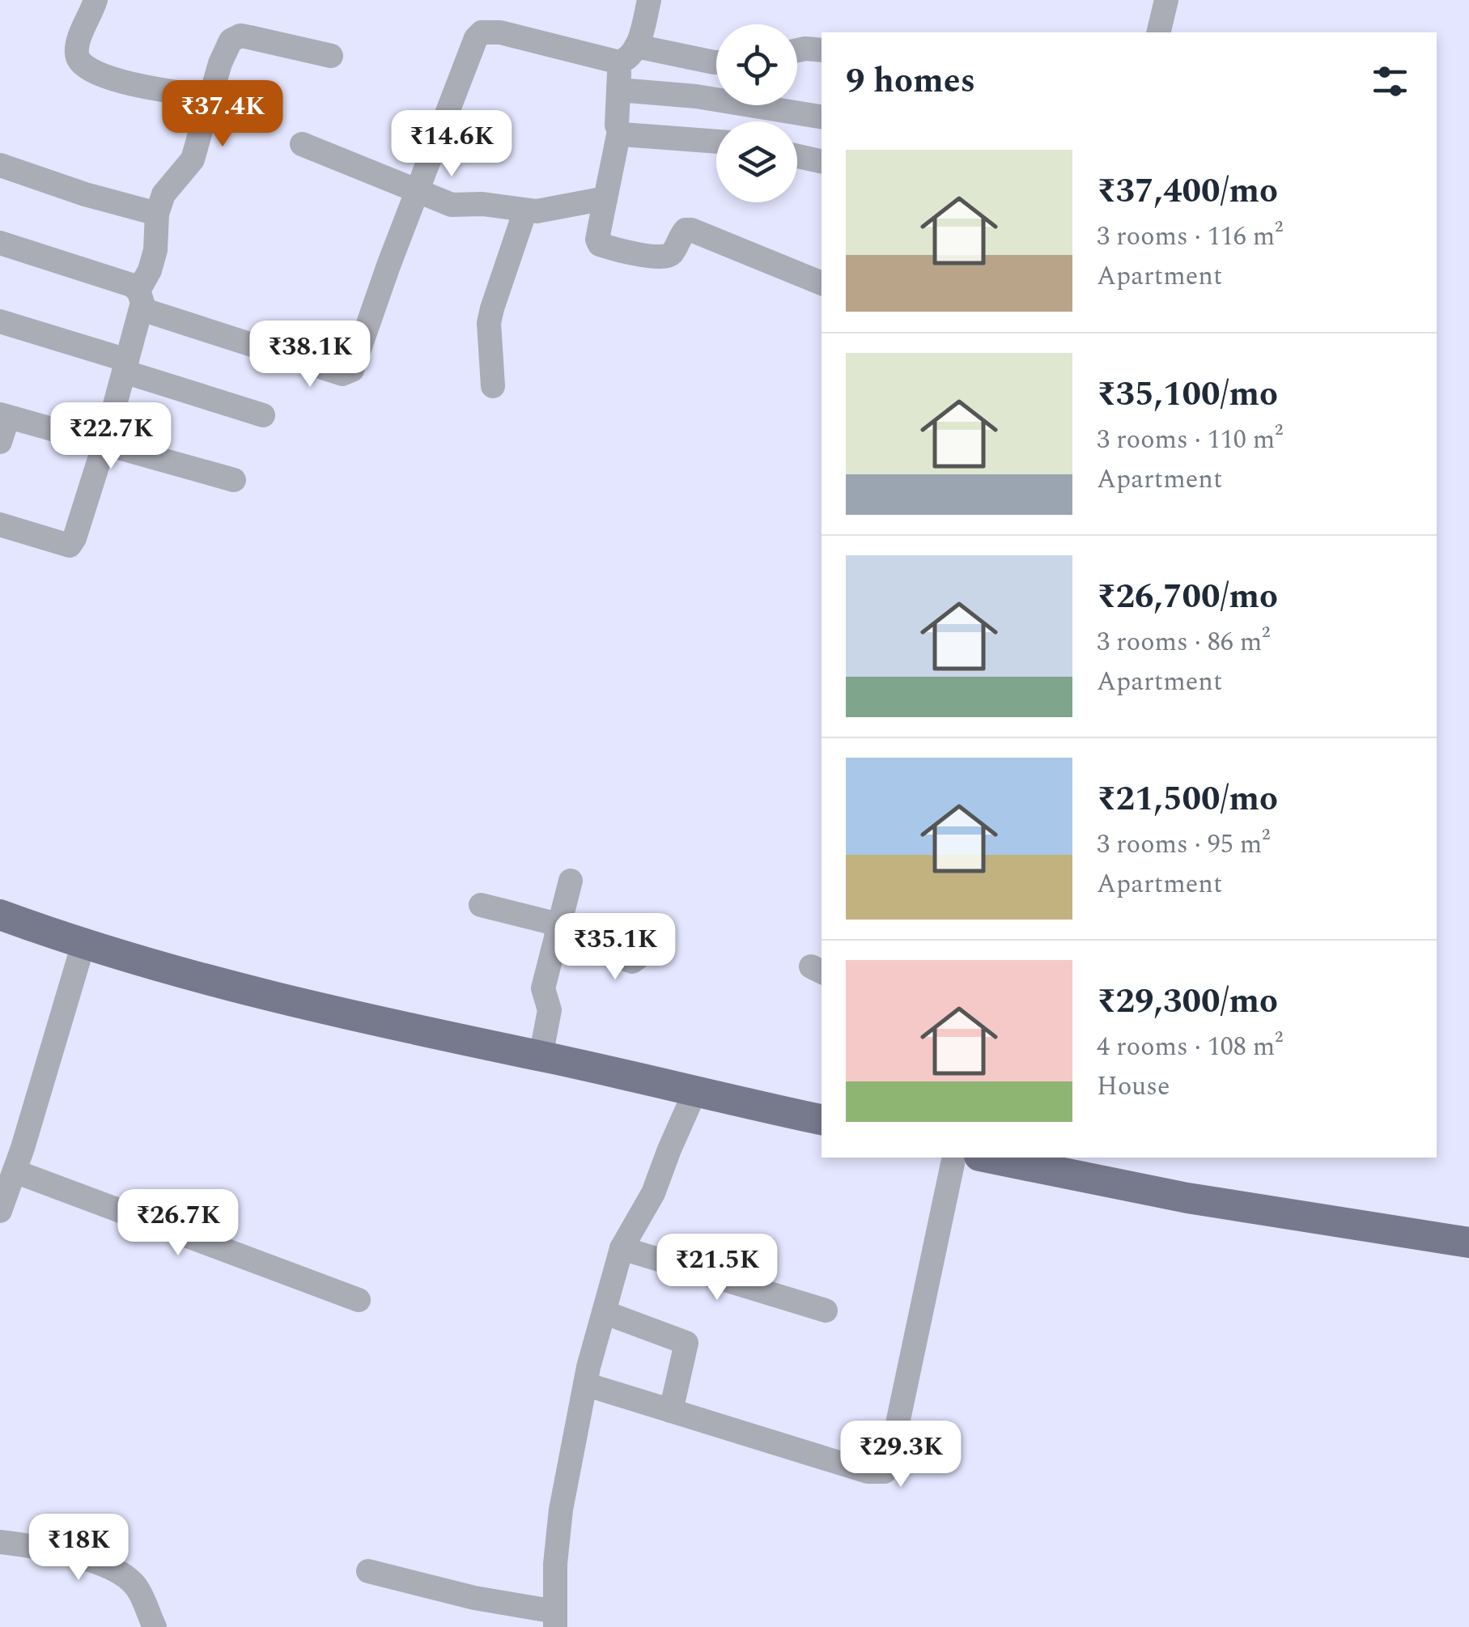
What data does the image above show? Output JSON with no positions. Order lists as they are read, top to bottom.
{
  "page": {
    "heading": "9 homes",
    "price": [
      "₹37.4K",
      "₹14.6K",
      "₹38.1K",
      "₹22.7K",
      "₹35.1K",
      "₹26.7K",
      "₹21.5K",
      "₹29.3K",
      "₹18K"
    ],
    "list": [
      {
        "name": "₹37,400/mo",
        "note": "3 rooms · 116 m² · Apartment"
      },
      {
        "name": "₹35,100/mo",
        "note": "3 rooms · 110 m² · Apartment"
      },
      {
        "name": "₹26,700/mo",
        "note": "3 rooms · 86 m² · Apartment"
      },
      {
        "name": "₹21,500/mo",
        "note": "3 rooms · 95 m² · Apartment"
      },
      {
        "name": "₹29,300/mo",
        "note": "4 rooms · 108 m² · House"
      }
    ]
  }
}
